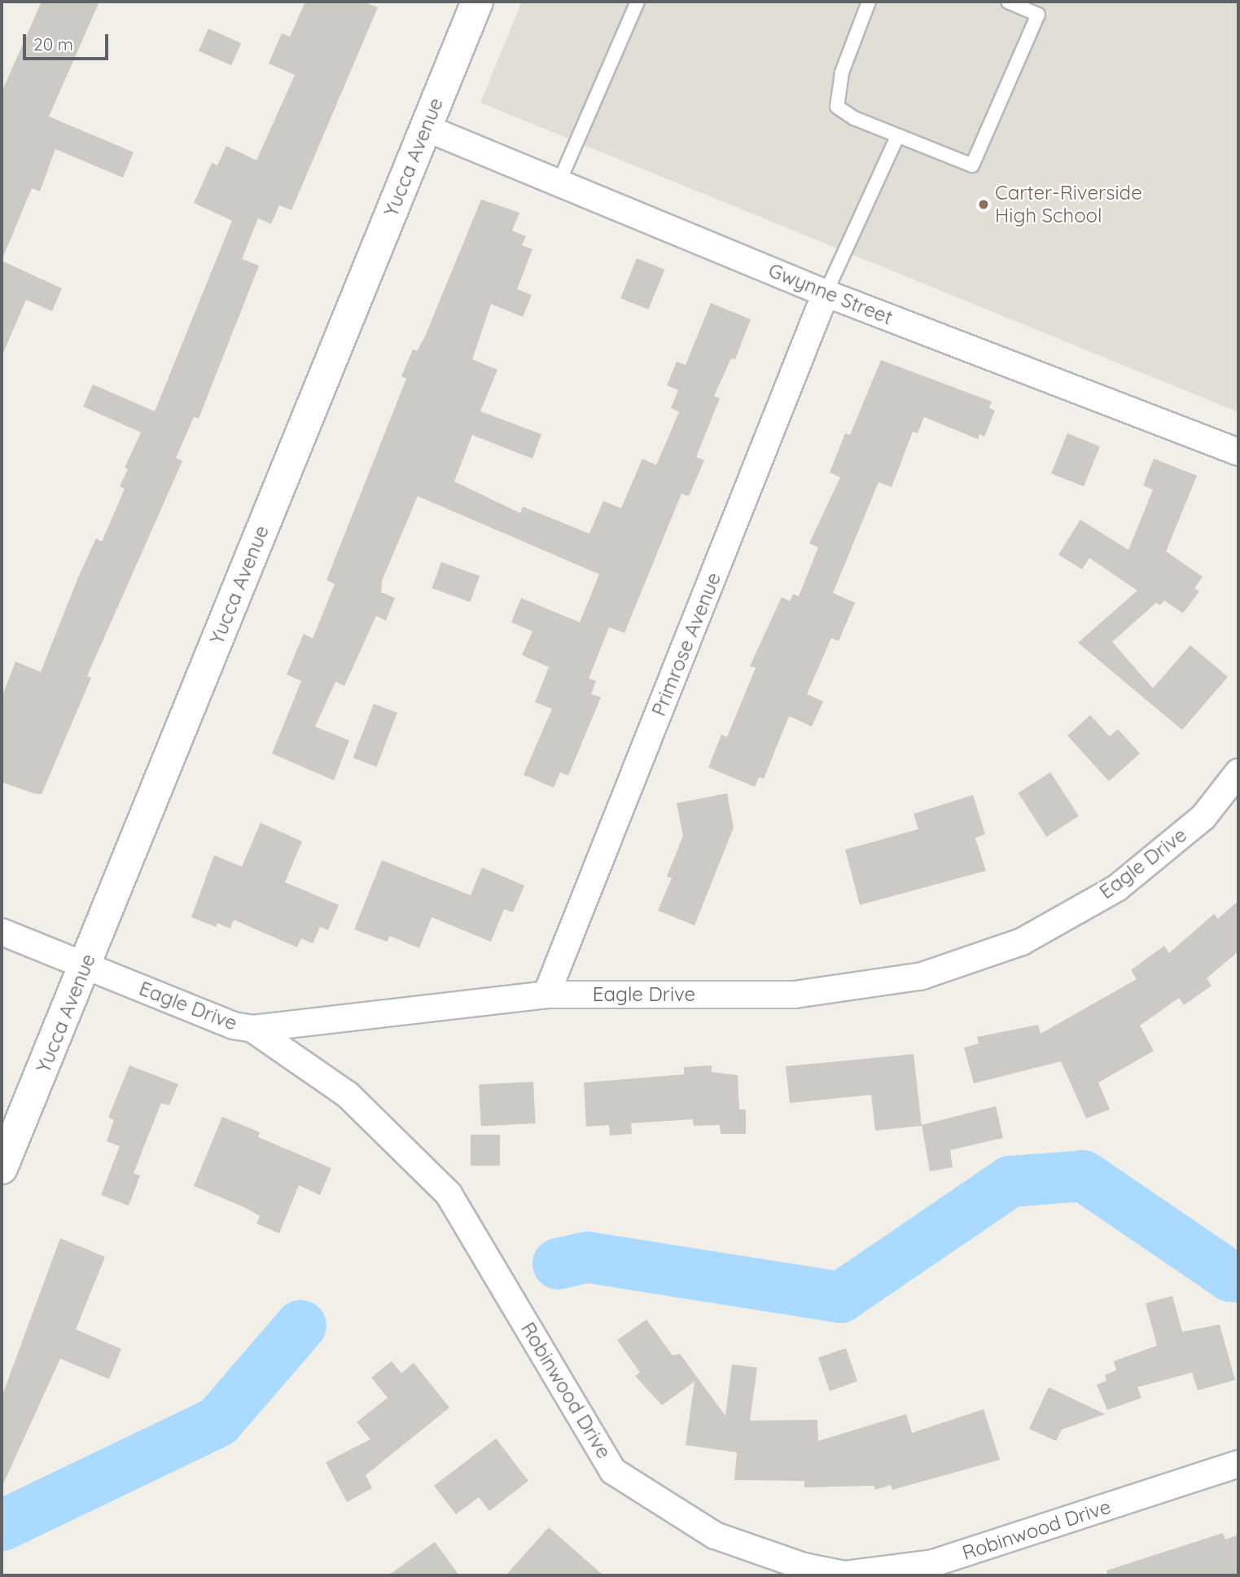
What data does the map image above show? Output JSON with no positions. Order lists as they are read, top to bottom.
{
  "streets": {
    "street": [
      "Yucca Avenue",
      "Gwynne Street",
      "Primrose Avenue",
      "Eagle Drive",
      "Robinwood Drive"
    ]
  },
  "crossings": [
    ["Yucca Avenue", "Gwynne Street"],
    ["Yucca Avenue", "Eagle Drive"],
    ["Gwynne Street", "Primrose Avenue"],
    ["Primrose Avenue", "Eagle Drive"],
    ["Eagle Drive", "Robinwood Drive"]
  ],
  "places": ["Carter-Riverside High School"],
  "scale_bar": "20 m"
}
